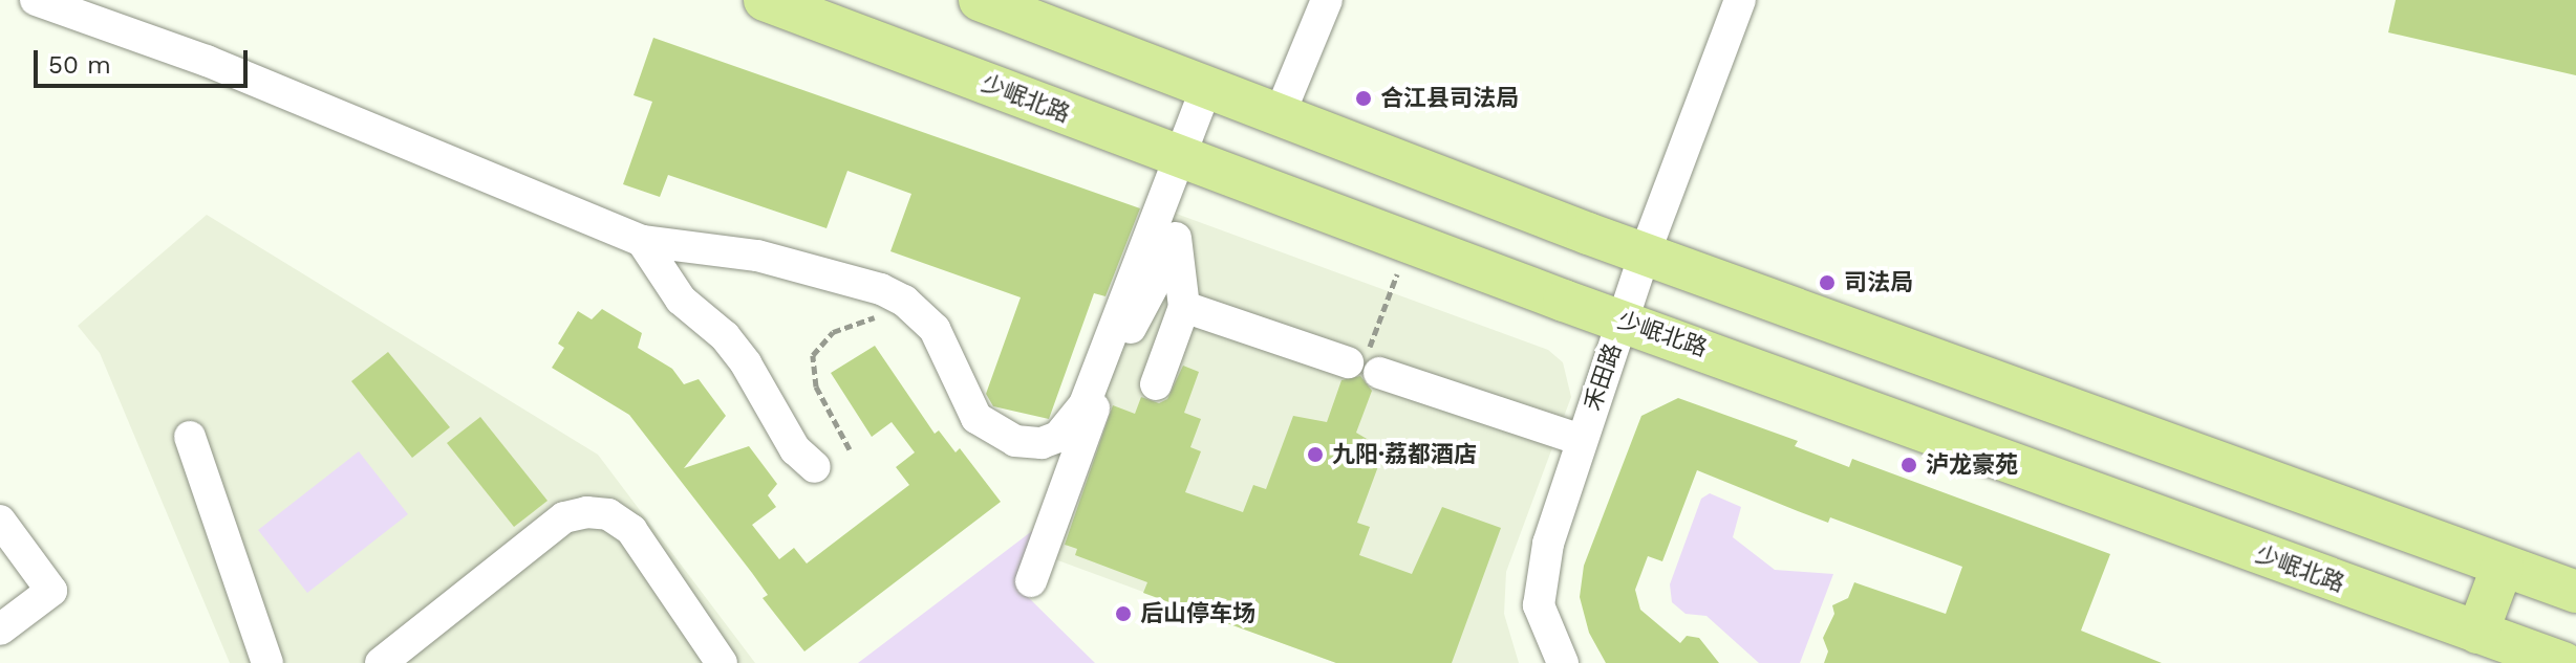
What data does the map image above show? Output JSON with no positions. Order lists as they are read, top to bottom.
{
  "streets": {
    "main road": ["少岷北路"],
    "street": ["禾田路"]
  },
  "crossings": [
    ["少岷北路", "禾田路"]
  ],
  "places": [
    "合江县司法局",
    "司法局",
    "九阳·荔都酒店",
    "泸龙豪苑",
    "后山停车场"
  ],
  "scale_bar": "50 m"
}
